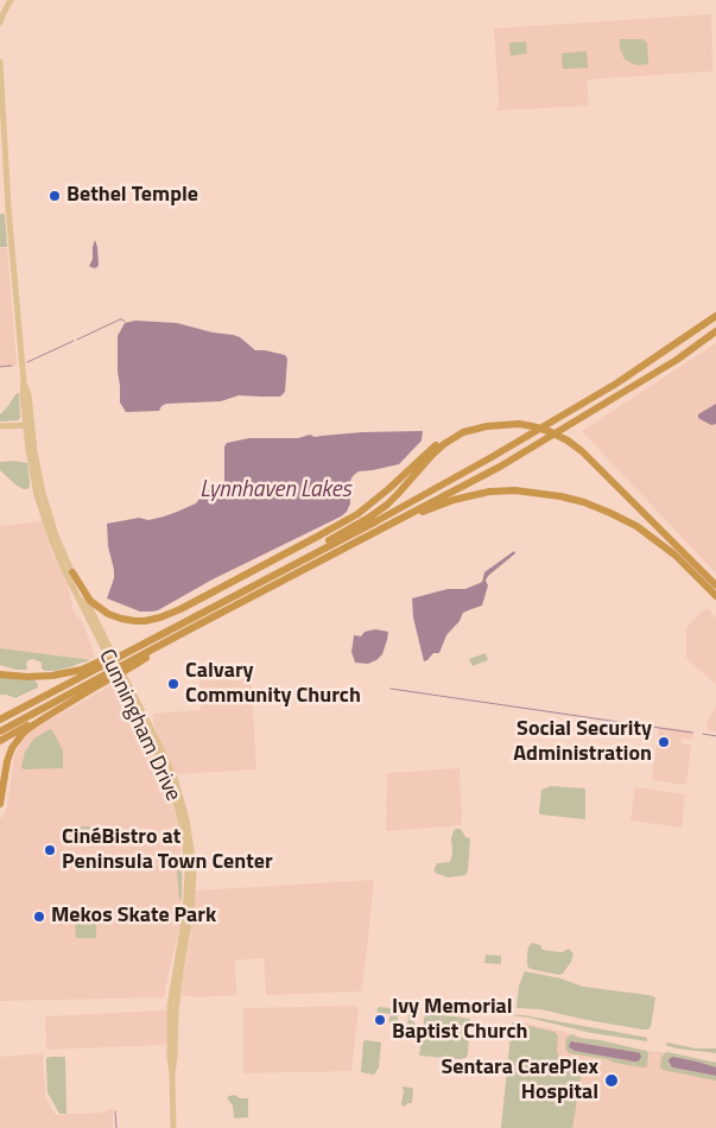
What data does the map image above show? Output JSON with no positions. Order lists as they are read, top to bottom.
{
  "streets": {
    "main road": ["Cunningham Drive"]
  },
  "water": ["Lynnhaven Lakes"],
  "places": [
    "Bethel Temple",
    "Calvary Community Church",
    "Social Security Administration",
    "CinéBistro at Peninsula Town Center",
    "Mekos Skate Park",
    "Ivy Memorial Baptist Church",
    "Sentara CarePlex Hospital"
  ]
}
